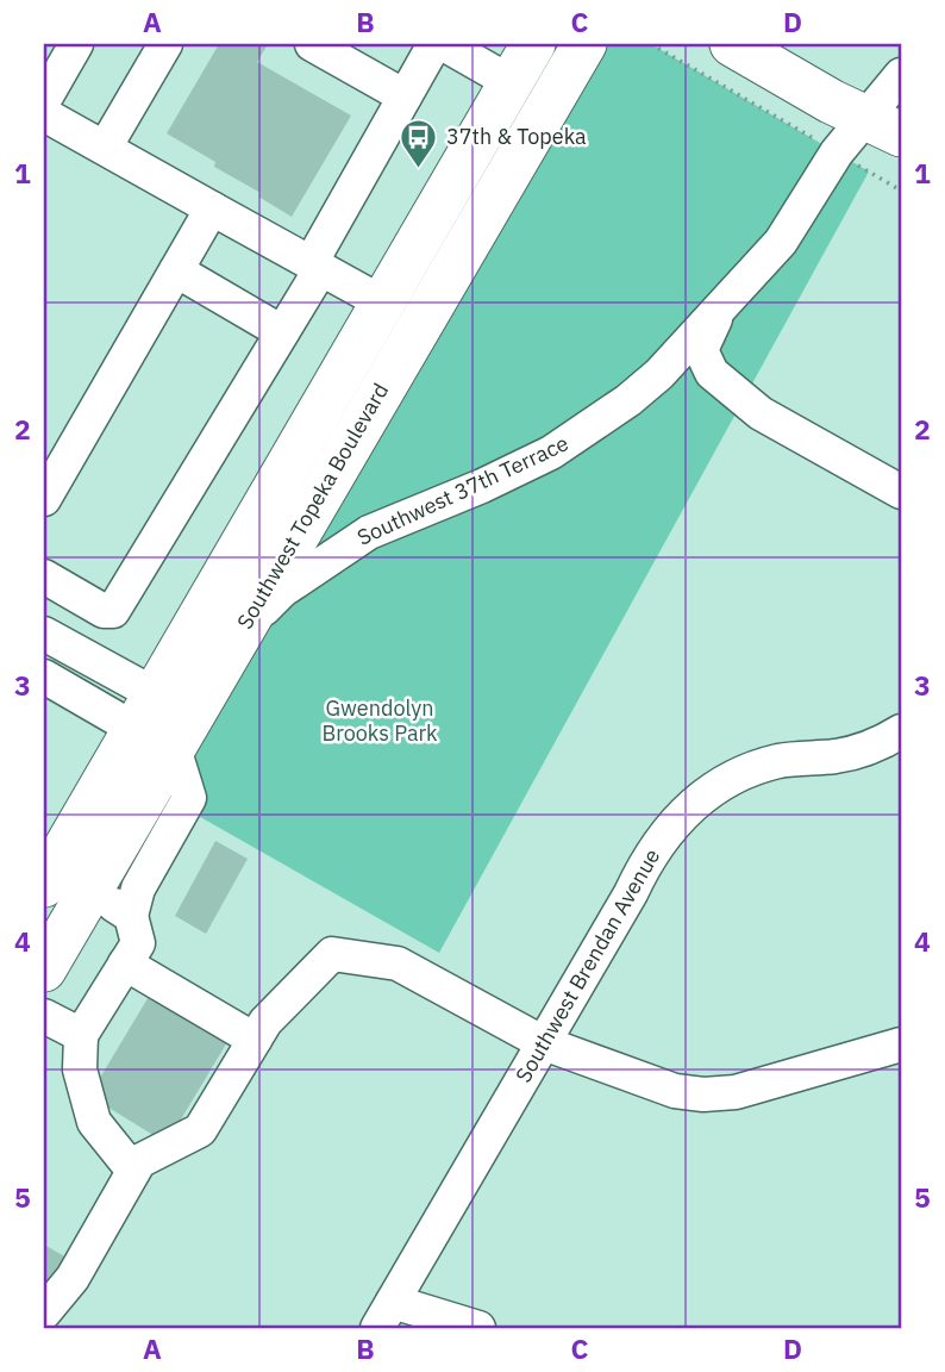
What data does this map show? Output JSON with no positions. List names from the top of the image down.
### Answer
{
  "streets": {
    "main road": ["Southwest Topeka Boulevard"],
    "street": ["Southwest 37th Terrace", "Southwest Brendan Avenue"]
  },
  "crossings": [
    ["Southwest 37th Terrace", "Southwest Topeka Boulevard"]
  ],
  "parks": ["Gwendolyn Brooks Park"],
  "places": {
    "bus stop": ["37th & Topeka"]
  },
  "grid": {
    "columns": [
      "A",
      "B",
      "C",
      "D"
    ],
    "rows": [
      "1",
      "2",
      "3",
      "4",
      "5"
    ]
  }
}
